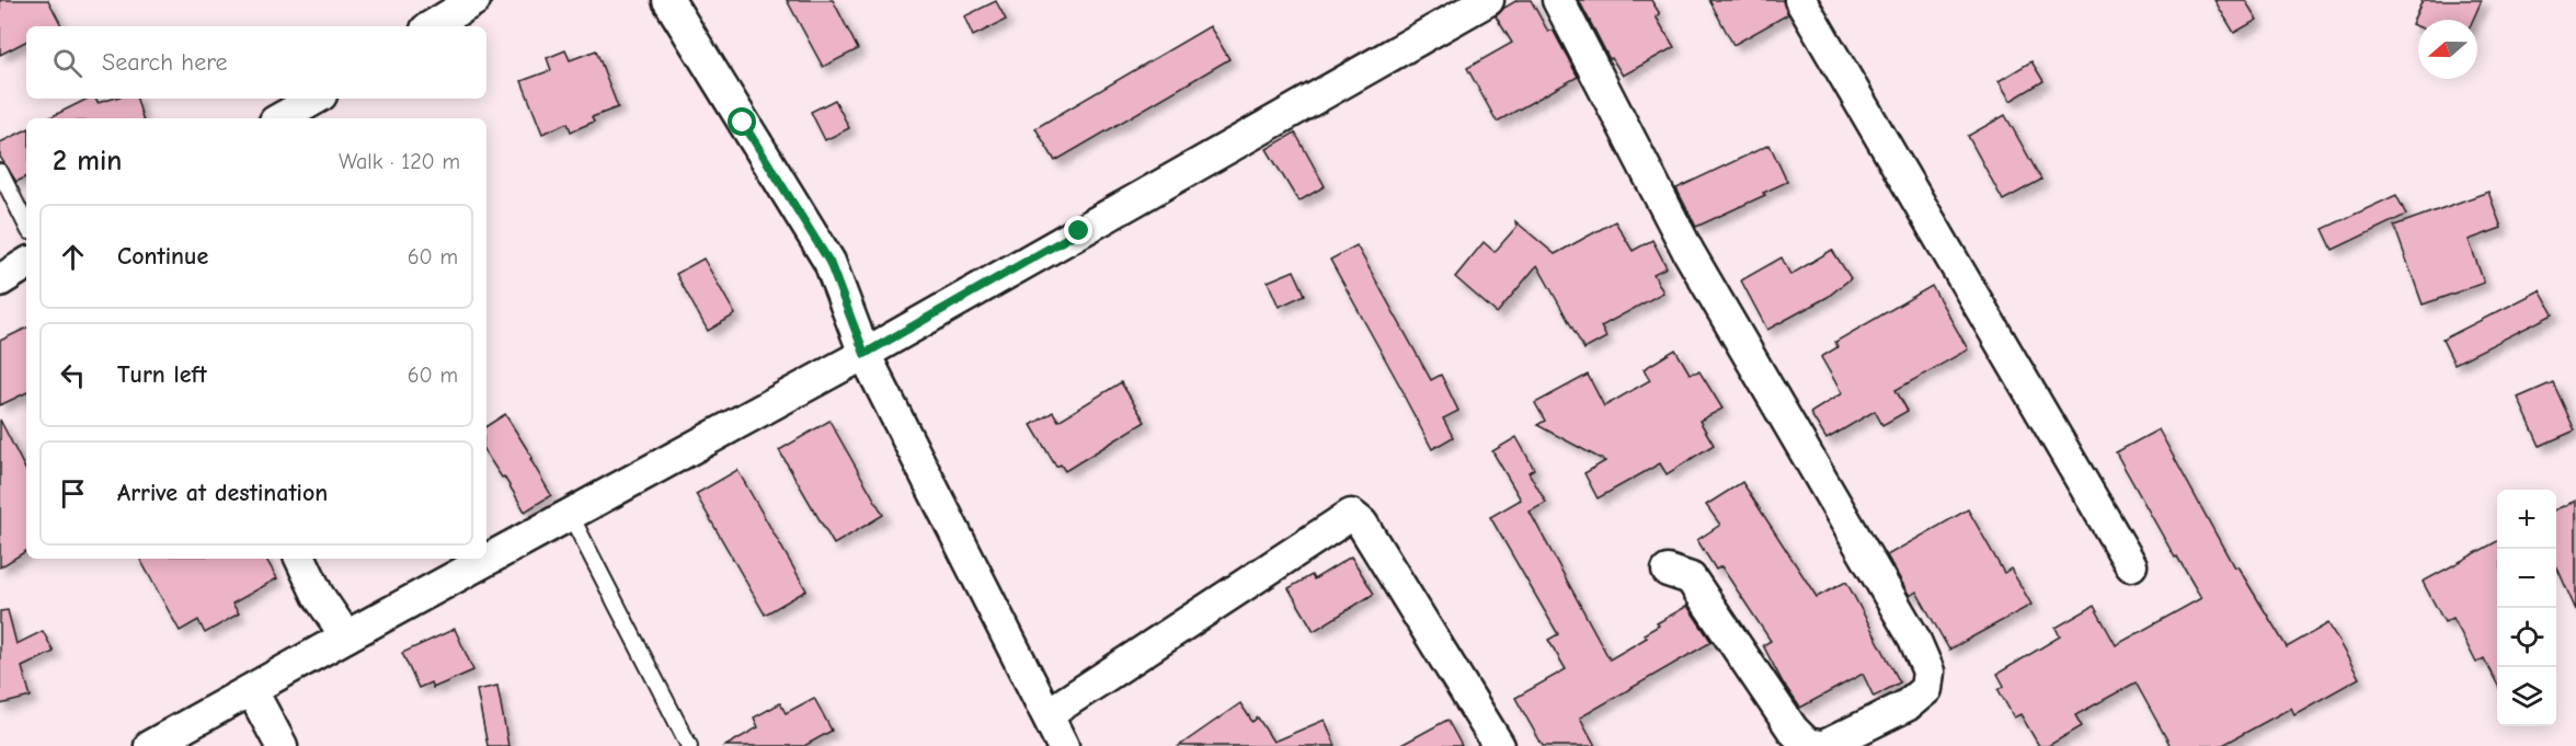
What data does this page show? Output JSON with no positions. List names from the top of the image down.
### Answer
{
  "north": "left",
  "page": {
    "search": "Search here",
    "heading": ["2 min", "Walk · 120 m"],
    "list": [
      ["Continue", "60 m"],
      ["Turn left", "60 m"],
      "Arrive at destination"
    ],
    "map_buttons": ["+", "−"]
  }
}
